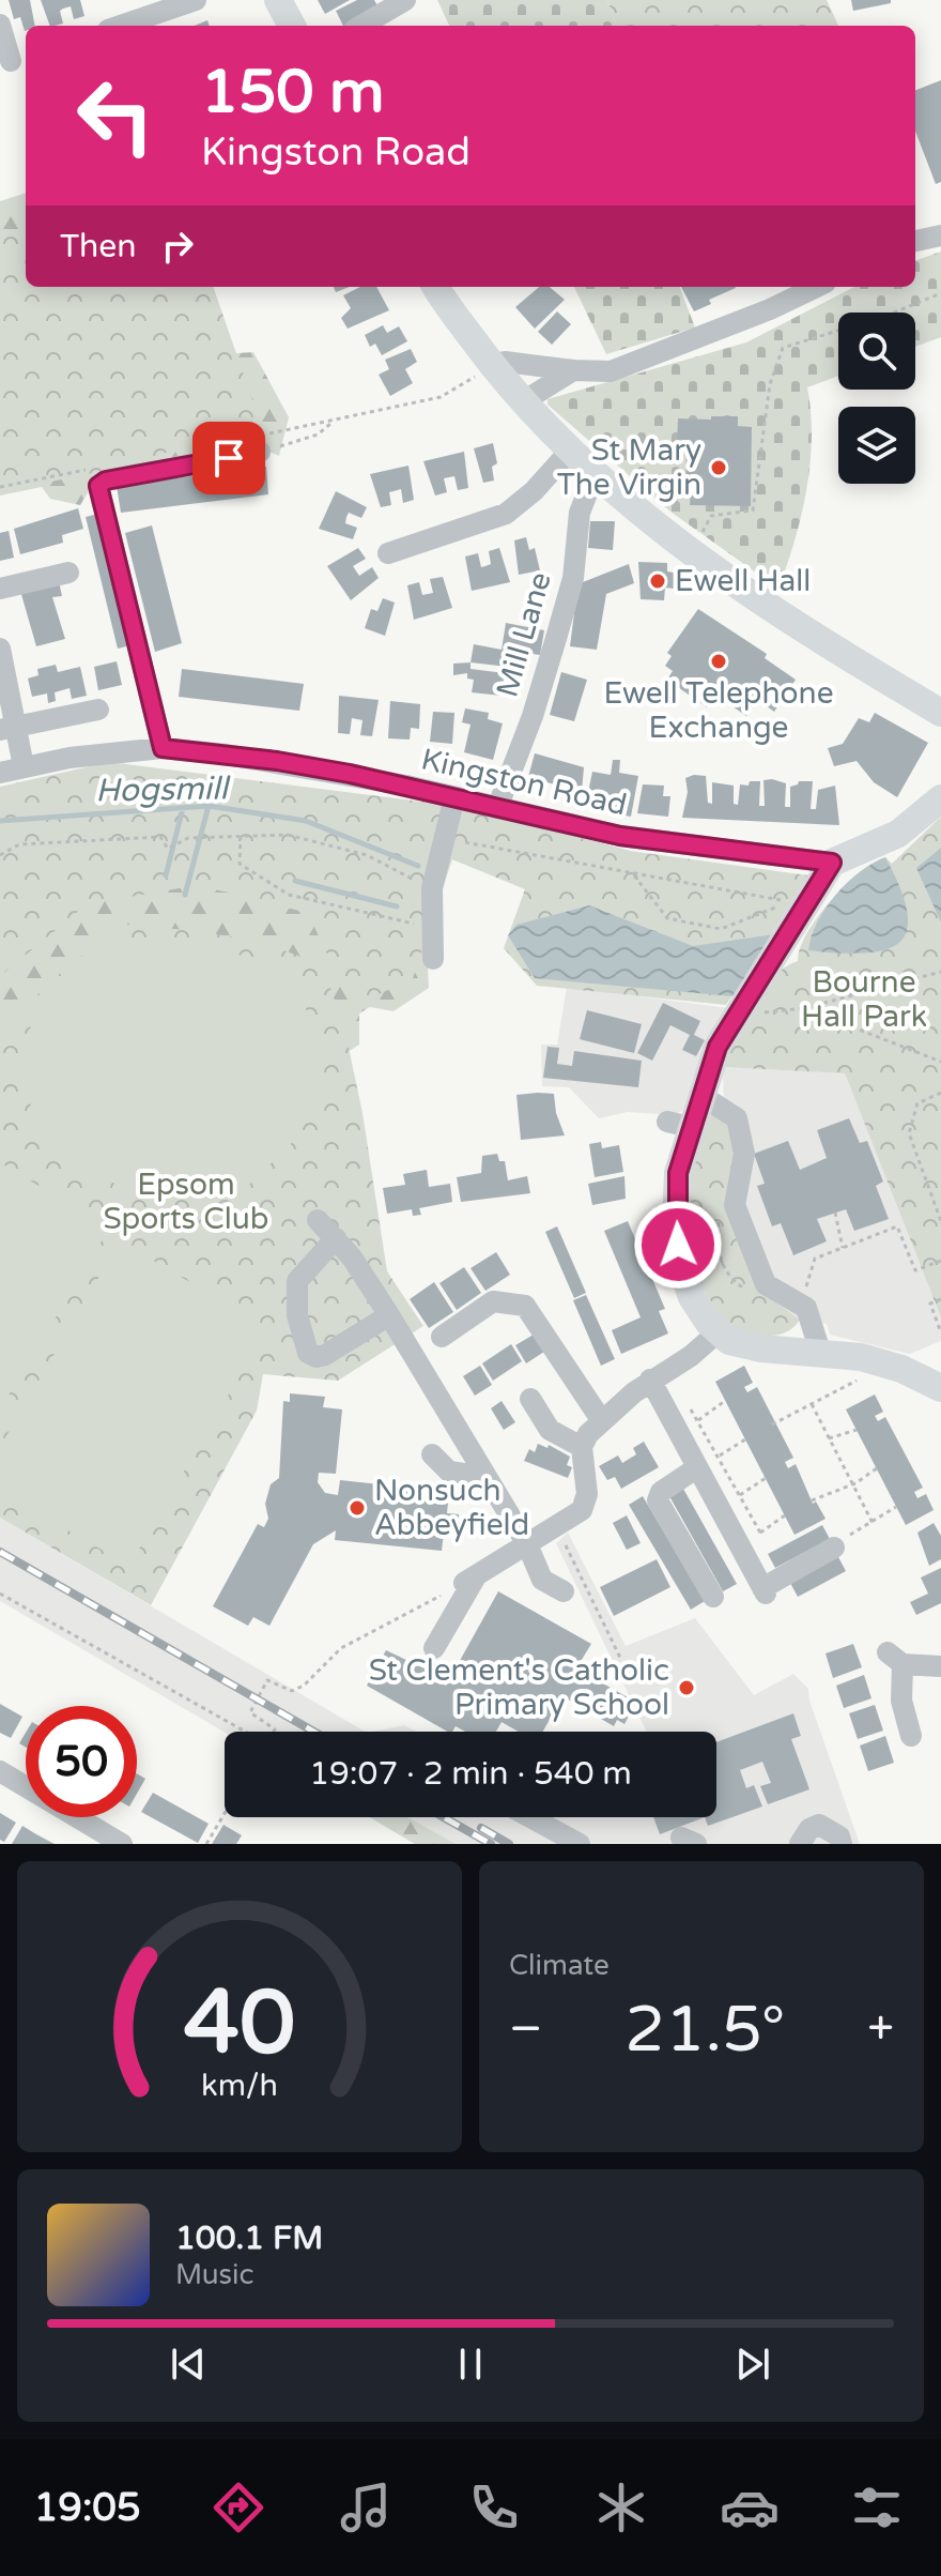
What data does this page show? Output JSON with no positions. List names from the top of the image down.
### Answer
{
  "streets": {
    "street": ["Mill Lane", "Kingston Road"]
  },
  "crossings": [
    ["Mill Lane", "Kingston Road"]
  ],
  "water": ["Hogsmill"],
  "parks": ["Bourne Hall Park", "Epsom Sports Club"],
  "places": [
    "St Mary The Virgin",
    "Ewell Hall",
    "Ewell Telephone Exchange",
    "Nonsuch Abbeyfield",
    "St Clement's Catholic Primary School"
  ],
  "page": {
    "turn": ["150 m", "Kingston Road"],
    "then": "Then",
    "limit": "50",
    "trip": "19:07 · 2 min · 540 m",
    "tile": "Climate",
    "heat": ["−", "21.5°", "+"],
    "song": ["100.1 FM", "Music"],
    "tabs": "19:05",
    "gauge": ["40", "km/h"]
  }
}
